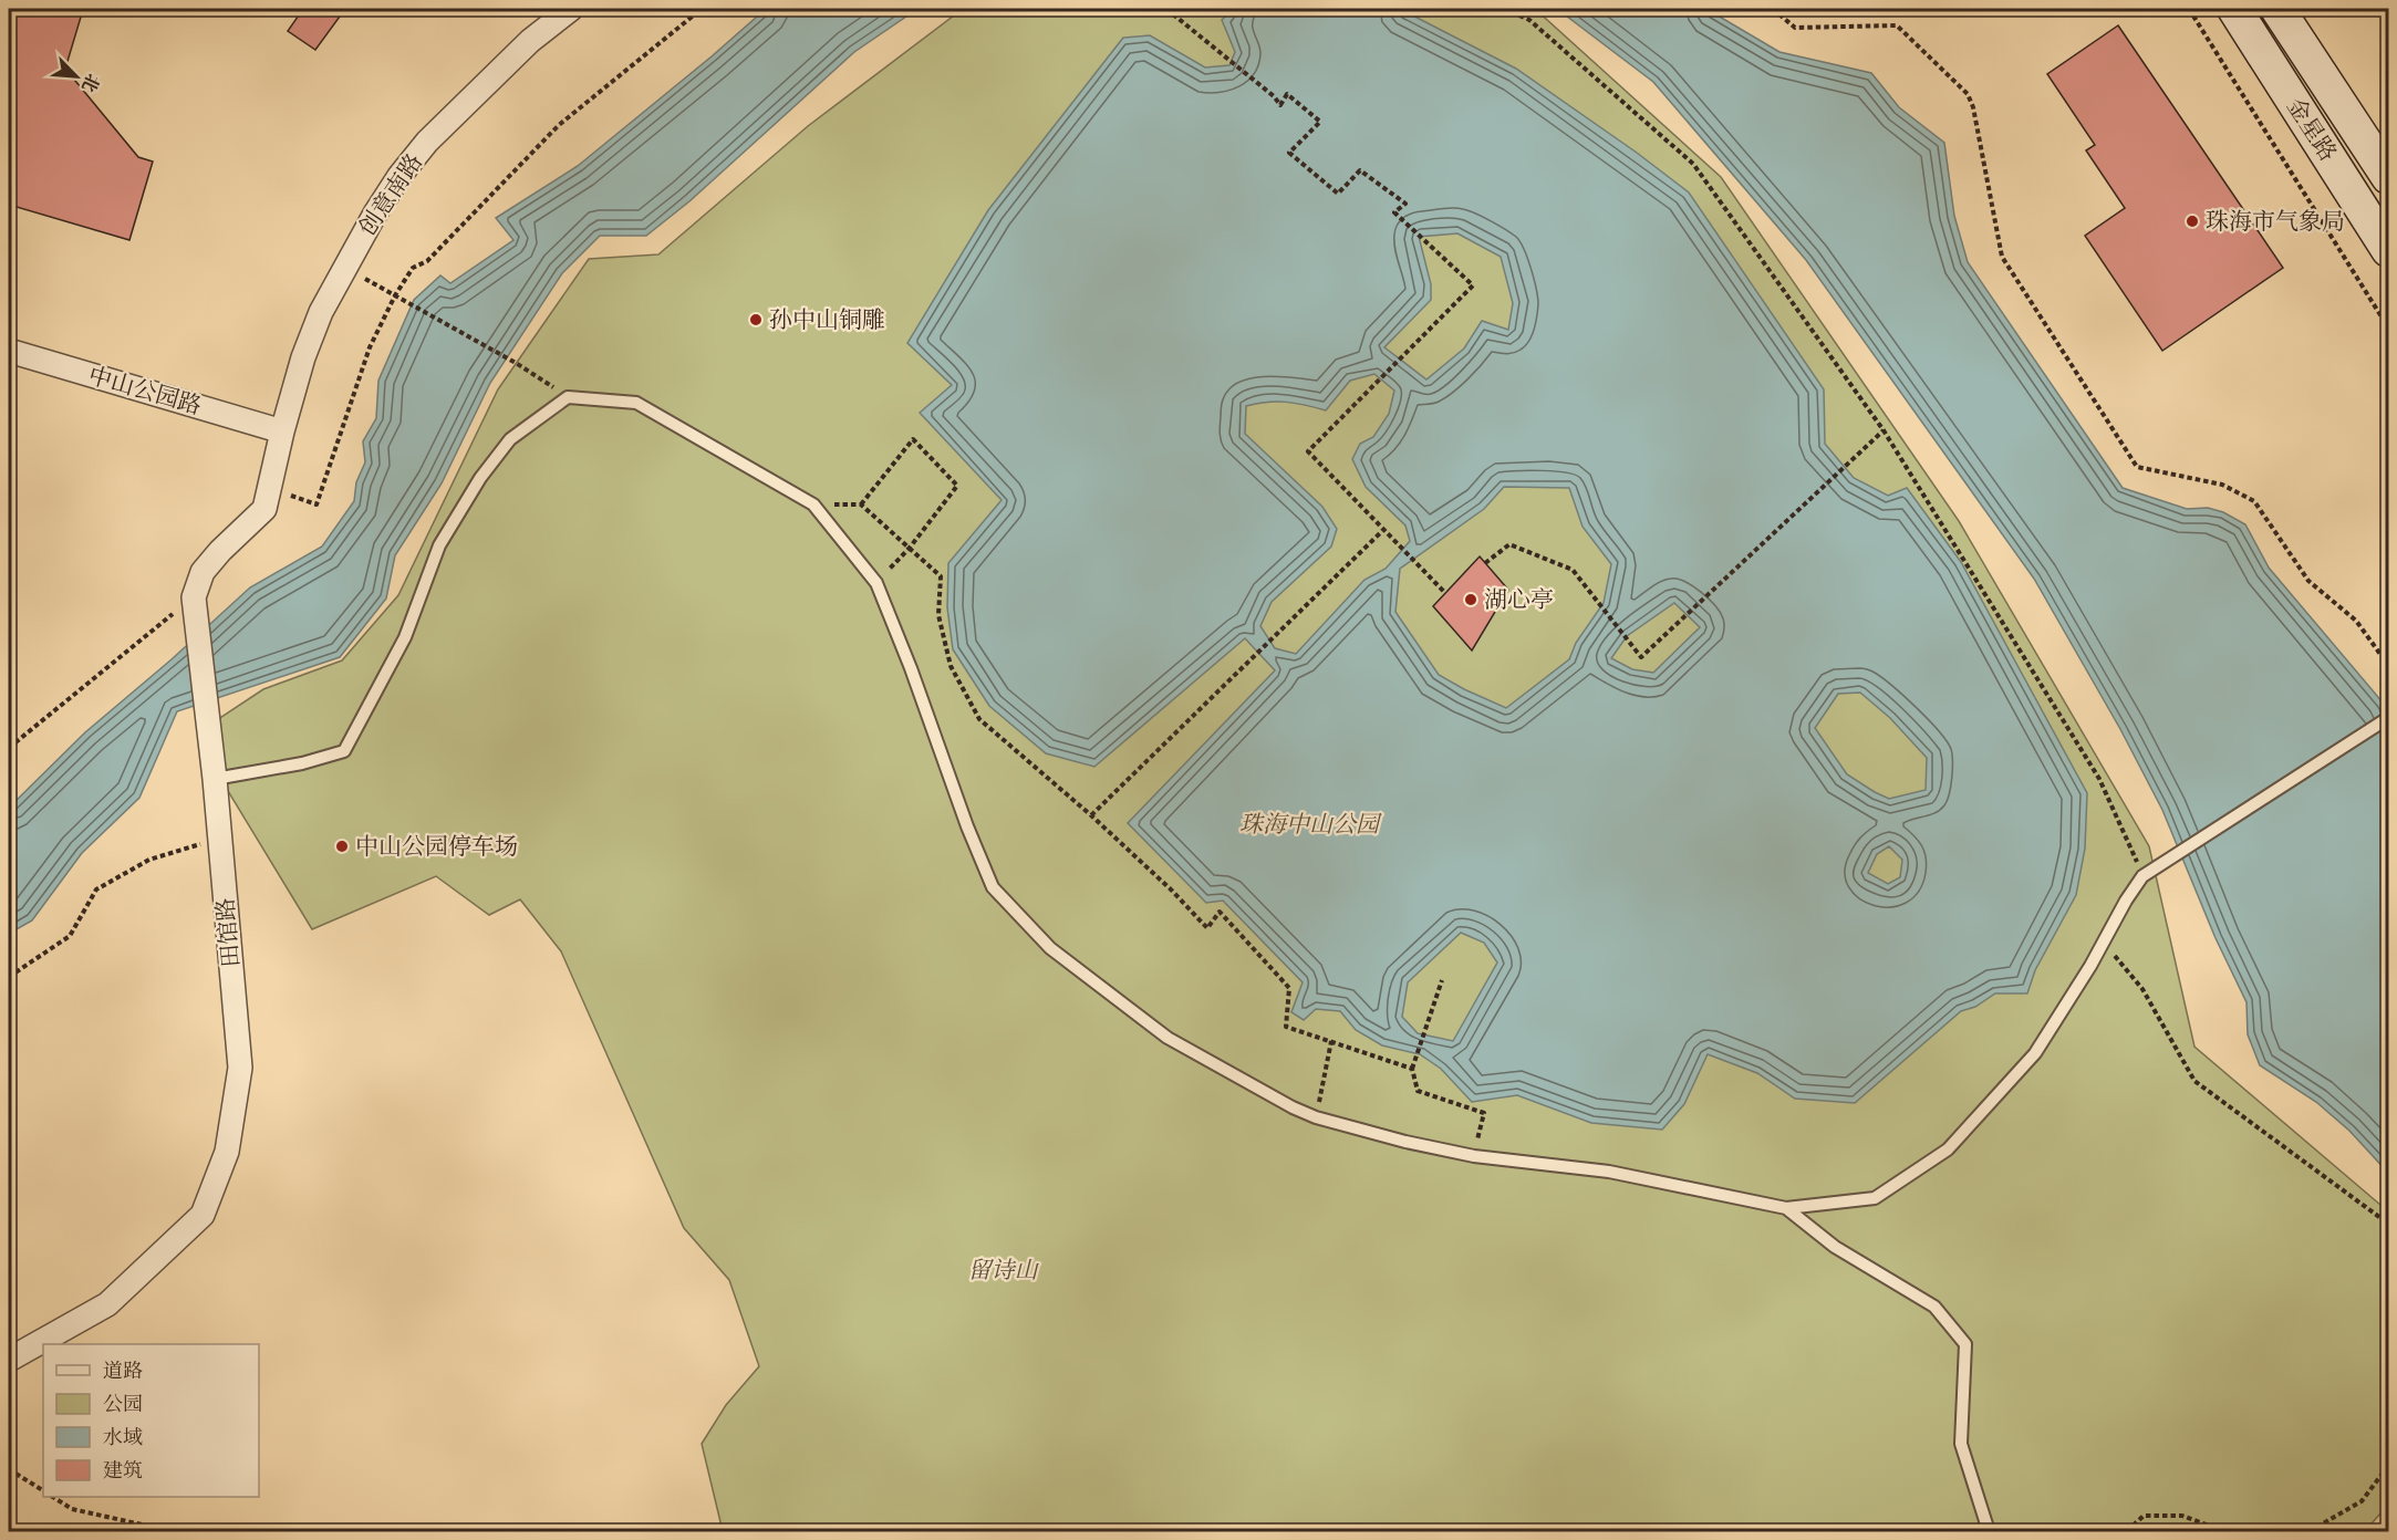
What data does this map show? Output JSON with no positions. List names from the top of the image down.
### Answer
{
  "streets": {
    "street": [
      "金星路",
      "创意南路",
      "中山公园路",
      "田馆路"
    ]
  },
  "crossings": [
    ["创意南路", "中山公园路"],
    ["创意南路", "田馆路"],
    ["中山公园路", "田馆路"]
  ],
  "parks": ["珠海中山公园", "留诗山"],
  "places": [
    "珠海市气象局",
    "孙中山铜雕",
    "湖心亭",
    "中山公园停车场"
  ],
  "legend": [
    "道路",
    "公园",
    "水域",
    "建筑"
  ],
  "north": "bottom right"
}
